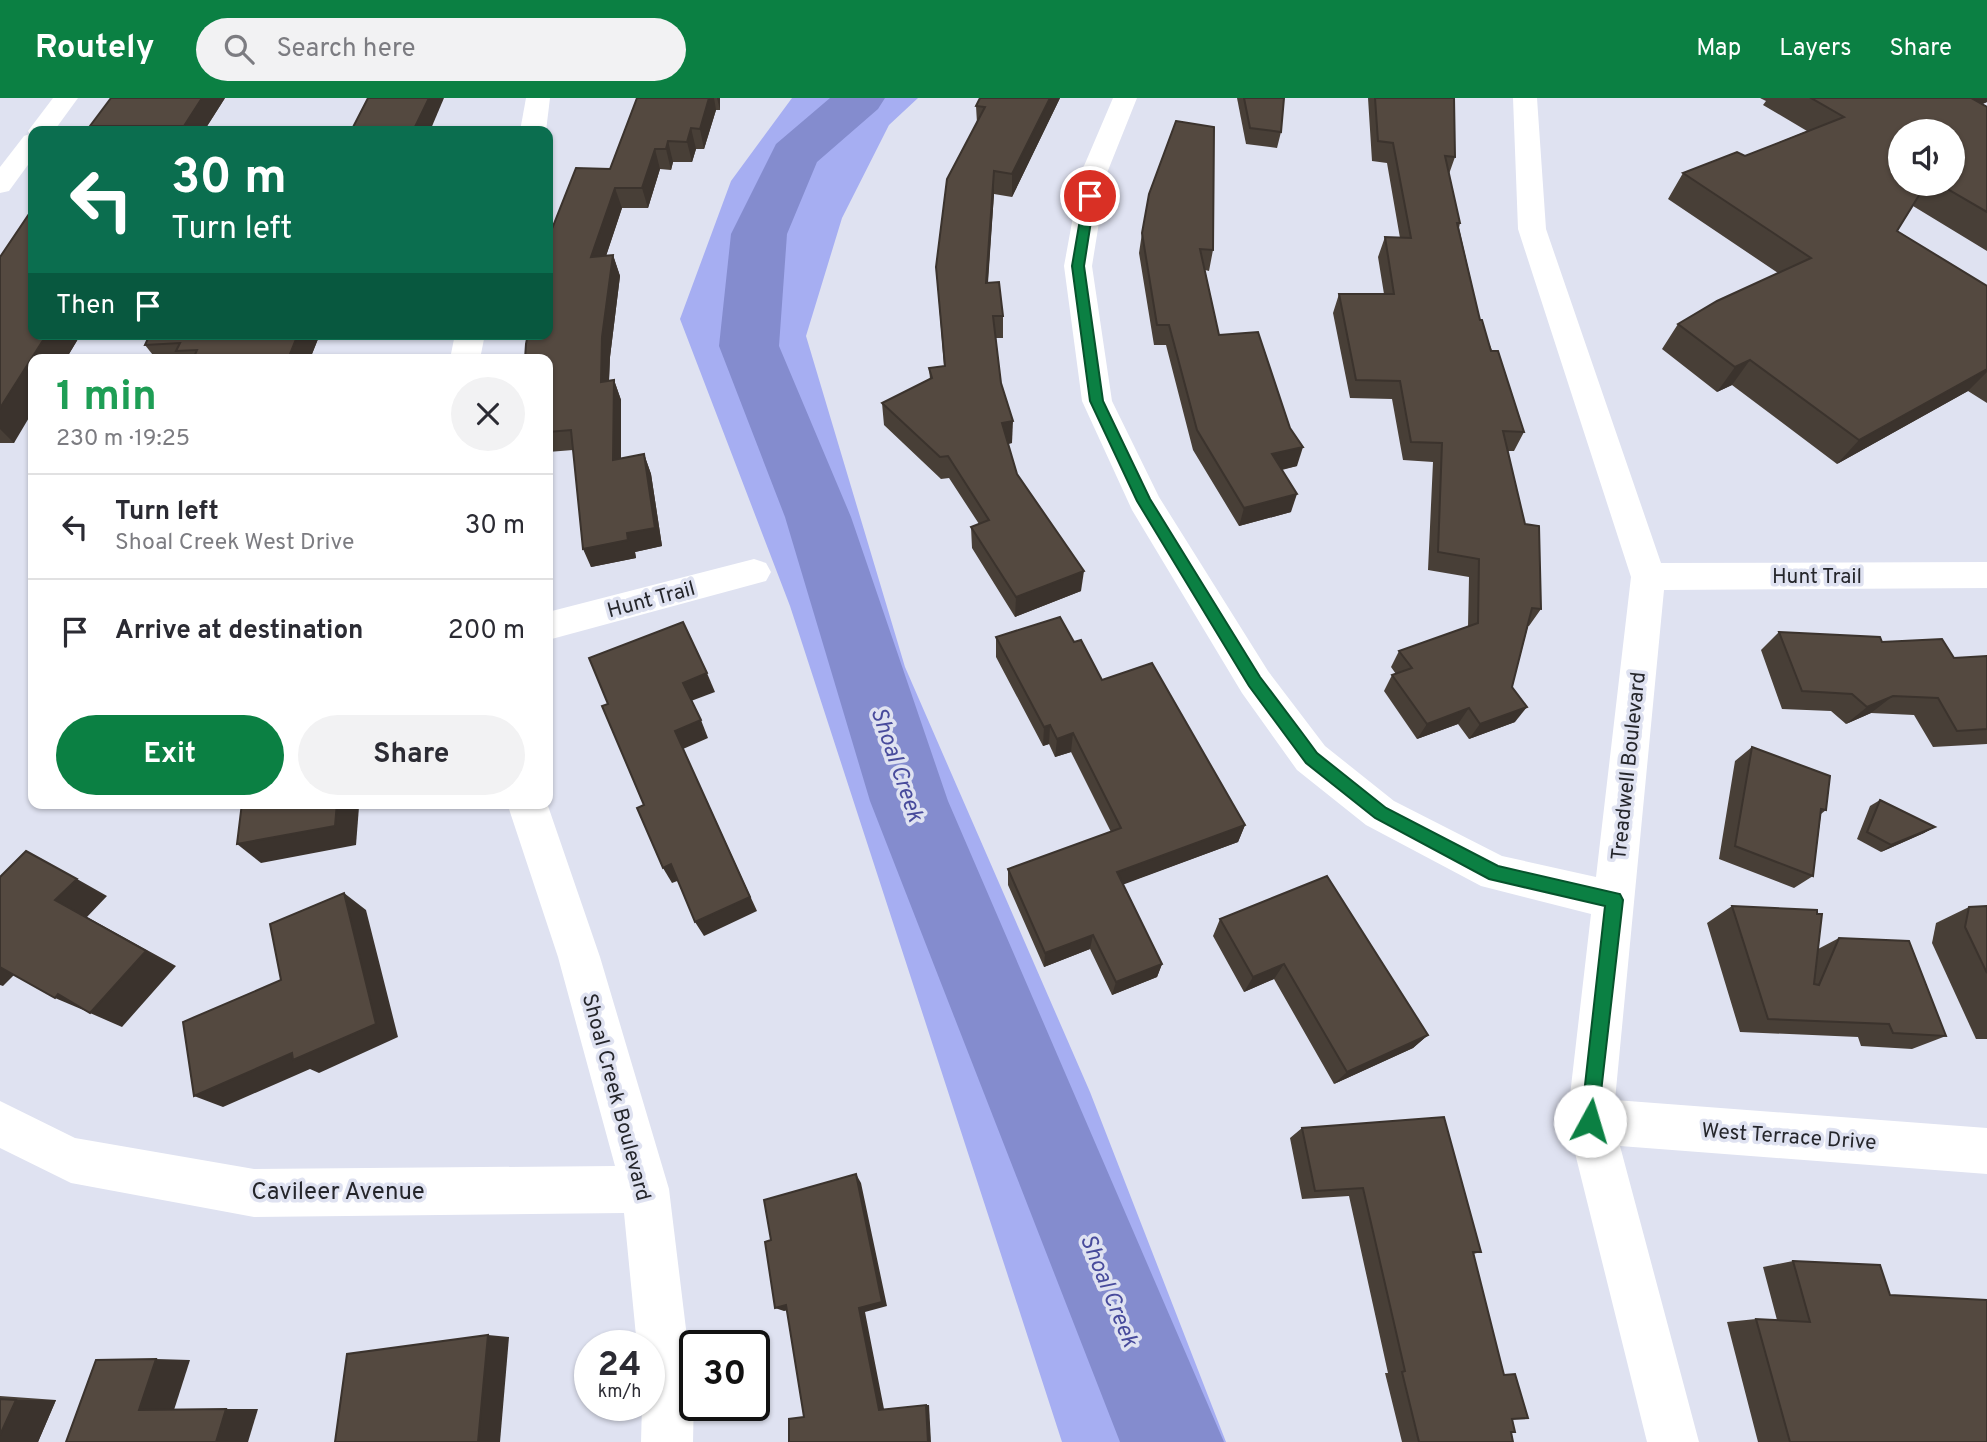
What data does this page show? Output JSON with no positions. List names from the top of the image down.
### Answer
{
  "streets": {
    "street": [
      "Hunt Trail",
      "Treadwell Boulevard",
      "Shoal Creek Boulevard",
      "West Terrace Drive",
      "Cavileer Avenue"
    ]
  },
  "crossings": [
    ["Hunt Trail", "Treadwell Boulevard"],
    ["Treadwell Boulevard", "West Terrace Drive"],
    ["Shoal Creek Boulevard", "Cavileer Avenue"]
  ],
  "water": ["Shoal Creek"],
  "page": {
    "header": "Routely",
    "search": "Search here",
    "nav": ["Map", "Layers", "Share"],
    "turn": ["30 m", "Turn left"],
    "then": "Then",
    "heading": ["1 min", "230 m · 19:25"],
    "list": [
      {
        "name": "Turn left",
        "note": "Shoal Creek West Drive",
        "value": "30 m"
      },
      {
        "name": "Arrive at destination",
        "value": "200 m"
      }
    ],
    "buttons": ["Exit", "Share"],
    "speed": "24 km/h",
    "limit": "30"
  }
}
